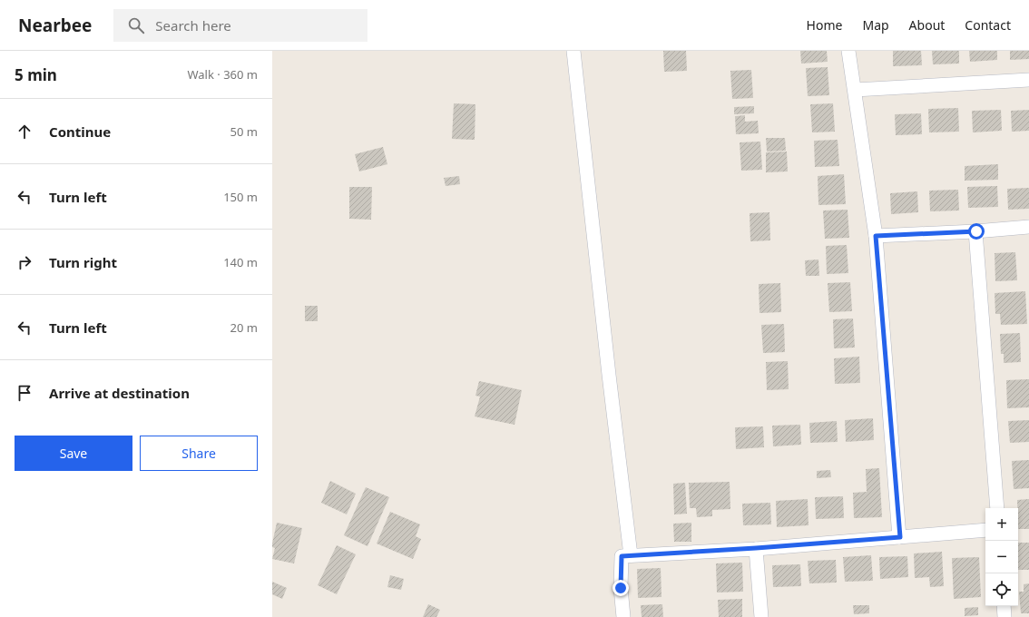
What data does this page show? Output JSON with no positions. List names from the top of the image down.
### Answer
{
  "page": {
    "header": "Nearbee",
    "search": "Search here",
    "nav": [
      "Home",
      "Map",
      "About",
      "Contact"
    ],
    "heading": ["5 min", "Walk · 360 m"],
    "list": [
      ["Continue", "50 m"],
      ["Turn left", "150 m"],
      ["Turn right", "140 m"],
      ["Turn left", "20 m"],
      "Arrive at destination"
    ],
    "buttons": ["Save", "Share"],
    "map_buttons": ["+", "−"]
  }
}
